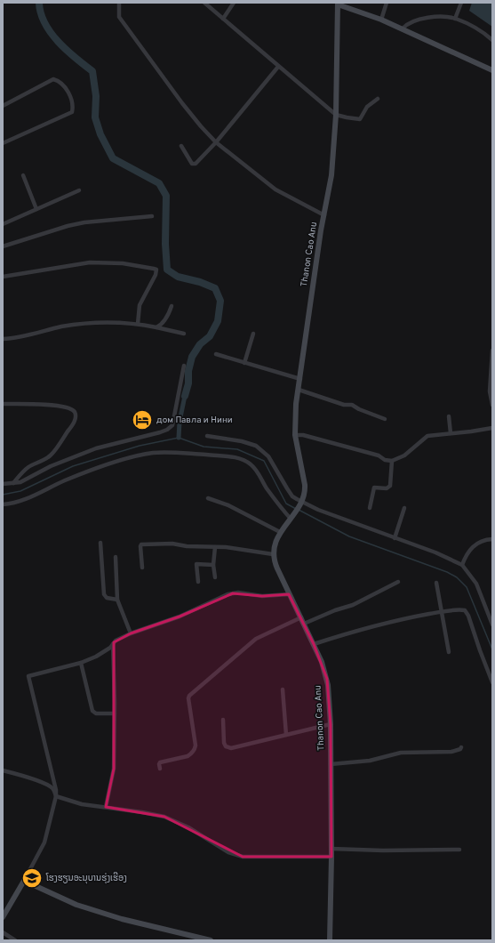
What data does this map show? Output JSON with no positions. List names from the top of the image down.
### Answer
{
  "streets": {
    "street": ["Thanon Cao Anu"]
  },
  "places": {
    "hotel": ["дом Павла и Нини"],
    "school or university": ["ໂຮງຮຽນອະນຸບານຮຸ່ງເຮືອງ"]
  }
}
